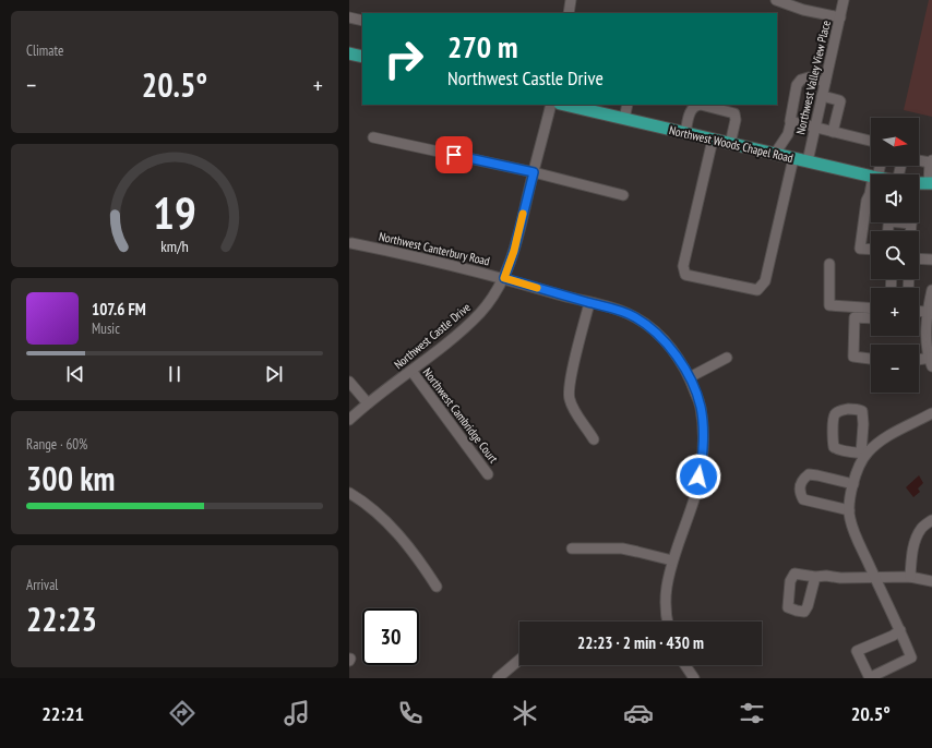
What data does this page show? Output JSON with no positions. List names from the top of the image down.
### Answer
{
  "streets": {
    "main road": ["Northwest Woods Chapel Road"],
    "street": [
      "Northwest Valley View Place",
      "Northwest Canterbury Road",
      "Northwest Castle Drive",
      "Northwest Cambridge Court"
    ]
  },
  "crossings": [
    ["Northwest Valley View Place", "Northwest Woods Chapel Road"],
    ["Northwest Canterbury Road", "Northwest Castle Drive"],
    ["Northwest Castle Drive", "Northwest Cambridge Court"]
  ],
  "north": "right",
  "page": {
    "tile": [
      "Climate",
      ["Range · 60%", "300 km"],
      ["Arrival", "22:23"]
    ],
    "turn": ["270 m", "Northwest Castle Drive"],
    "heat": ["−", "20.5°", "+"],
    "map_buttons": ["+", "−"],
    "song": ["107.6 FM", "Music"],
    "limit": "30",
    "trip": "22:23 · 2 min · 430 m",
    "tabs": ["22:21", "20.5°"],
    "gauge": ["19", "km/h"]
  }
}
